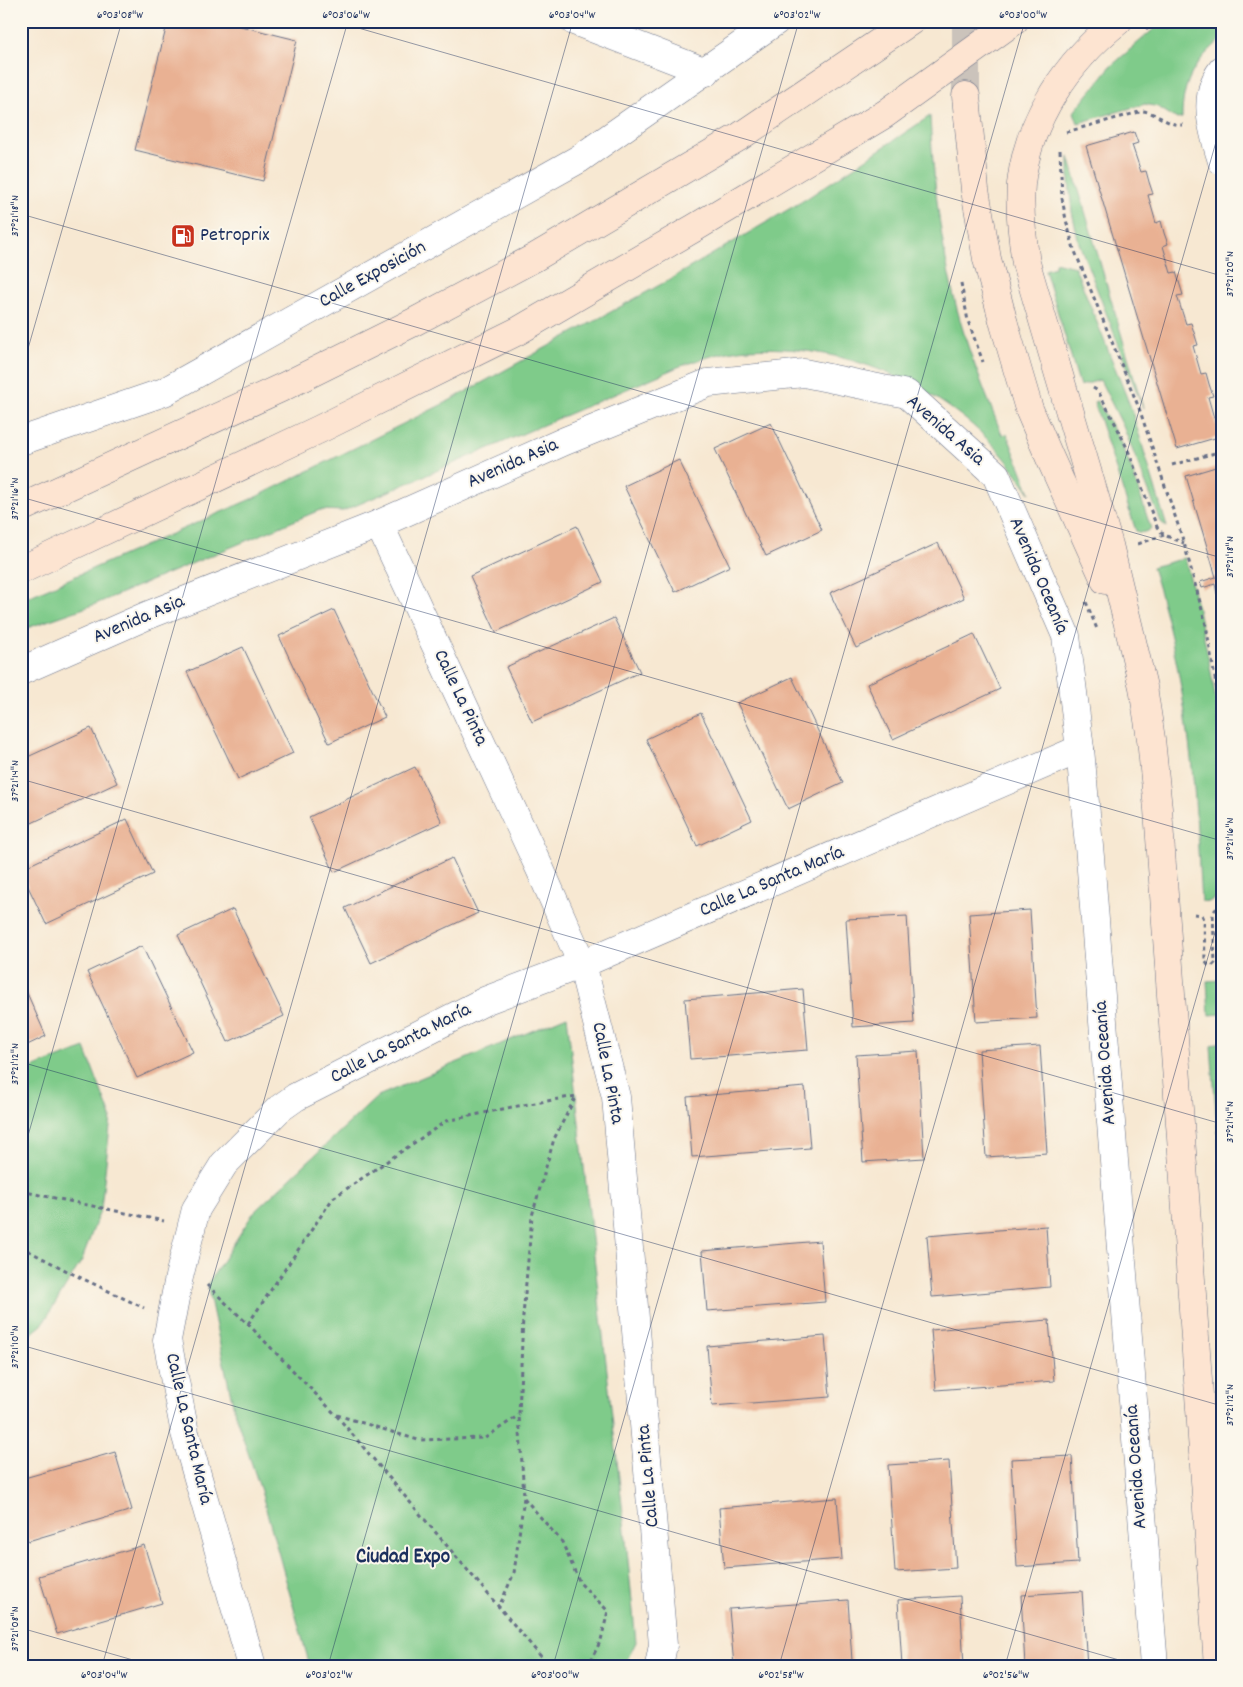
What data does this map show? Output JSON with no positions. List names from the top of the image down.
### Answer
{
  "streets": {
    "street": [
      "Calle Exposición",
      "Avenida Asia",
      "Avenida Oceanía",
      "Calle La Pinta",
      "Calle La Santa María"
    ]
  },
  "crossings": [
    ["Avenida Asia", "Avenida Oceanía"],
    ["Avenida Asia", "Calle La Pinta"],
    ["Avenida Oceanía", "Calle La Santa María"],
    ["Calle La Pinta", "Calle La Santa María"]
  ],
  "districts": ["Ciudad Expo"],
  "places": {
    "fuel station": ["Petroprix"]
  },
  "coordinates": [
    "6°03'08\"W",
    "6°03'06\"W",
    "6°03'04\"W",
    "6°03'02\"W",
    "6°03'00\"W",
    "37°21'18\"N",
    "37°21'20\"N",
    "37°21'16\"N",
    "37°21'14\"N",
    "37°21'12\"N",
    "37°21'10\"N",
    "37°21'08\"N",
    "6°02'58\"W",
    "6°02'56\"W"
  ]
}
